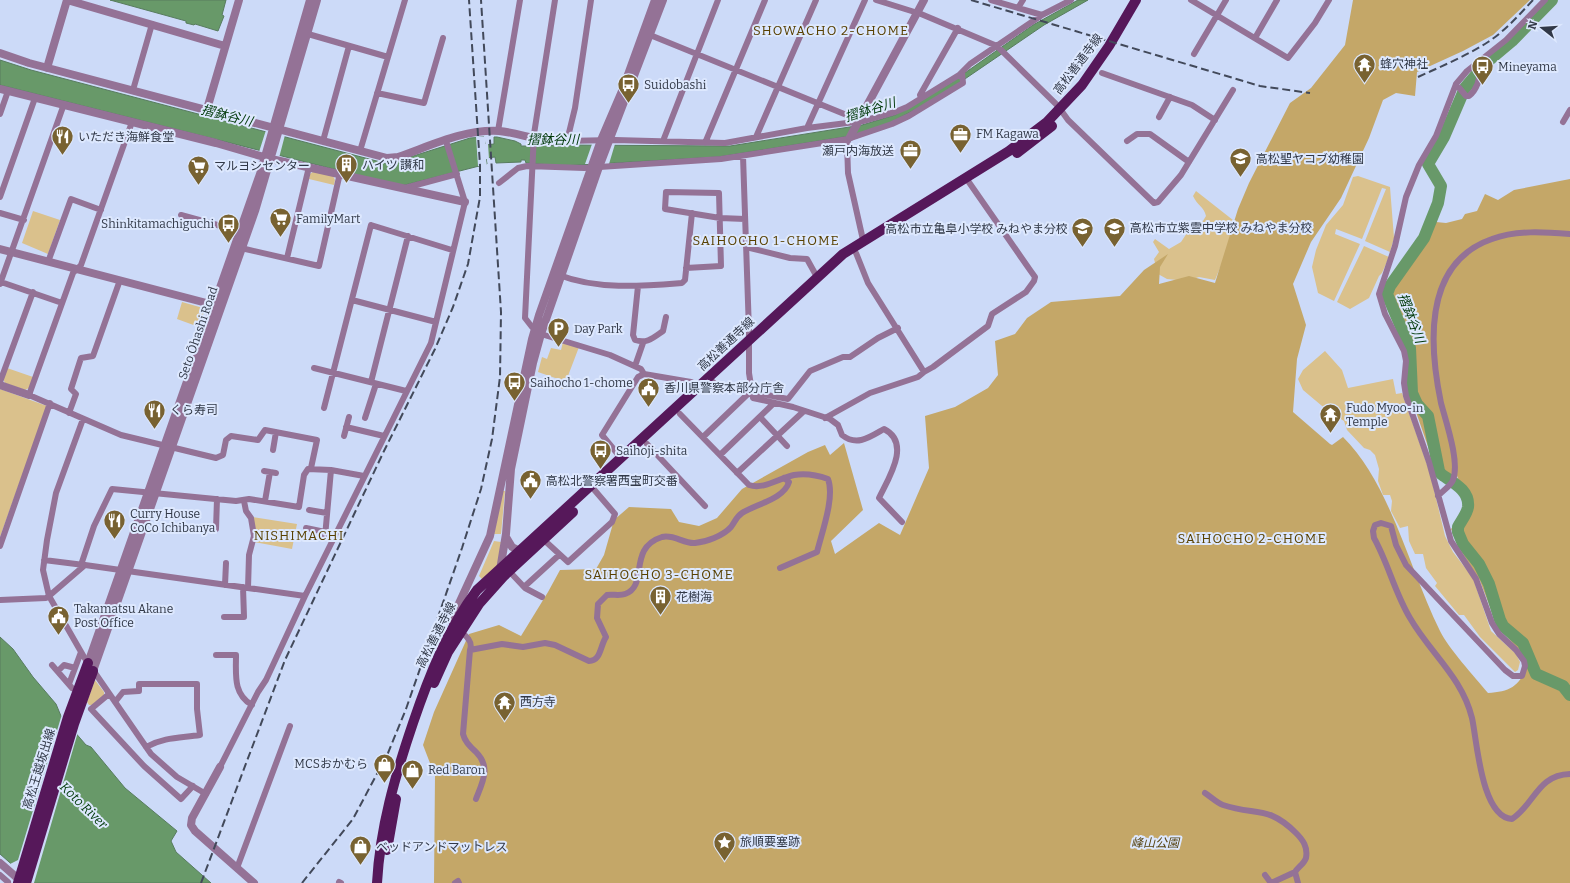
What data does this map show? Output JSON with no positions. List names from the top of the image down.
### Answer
{
  "streets": {
    "main road": ["高松善通寺線", "高松王越坂出線"],
    "street": ["Seto Ōhashi Road"]
  },
  "crossings": [
    ["Seto Ōhashi Road", "高松王越坂出線"]
  ],
  "districts": [
    "SHOWACHO 2-CHOME",
    "SAIHOCHO 1-CHOME",
    "NISHIMACHI",
    "SAIHOCHO 2-CHOME",
    "SAIHOCHO 3-CHOME"
  ],
  "water": ["摺鉢谷川", "Koto River"],
  "parks": ["峰山公園"],
  "places": {
    "temple": ["蜂穴神社", "Fudo Myoo-in Temple", "西方寺"],
    "bus stop": [
      "Mineyama",
      "Suidobashi",
      "Shinkitamachiguchi",
      "Saihocho 1-chome",
      "Saihoji-shita"
    ],
    "office": ["FM Kagawa", "瀬戸内海放送"],
    "restaurant": ["いただき海鮮食堂", "くら寿司", "Curry House CoCo Ichibanya"],
    "school or university": ["高松聖ヤコブ幼稚園", "高松市立紫雲中学校 みねやま分校", "高松市立亀阜小学校 みねやま分校"],
    "building": ["ハイツ 讃和", "花樹海"],
    "supermarket": ["マルヨシセンター", "FamilyMart"],
    "parking": ["Day Park"],
    "public building": ["香川県警察本部分庁舎", "高松北警察署西宝町交番", "Takamatsu Akane Post Office"],
    "shop": ["MCSおかむら", "Red Baron", "ベッドアンドマットレス"],
    "place": ["旅順要塞跡"]
  },
  "north": "left"
}
